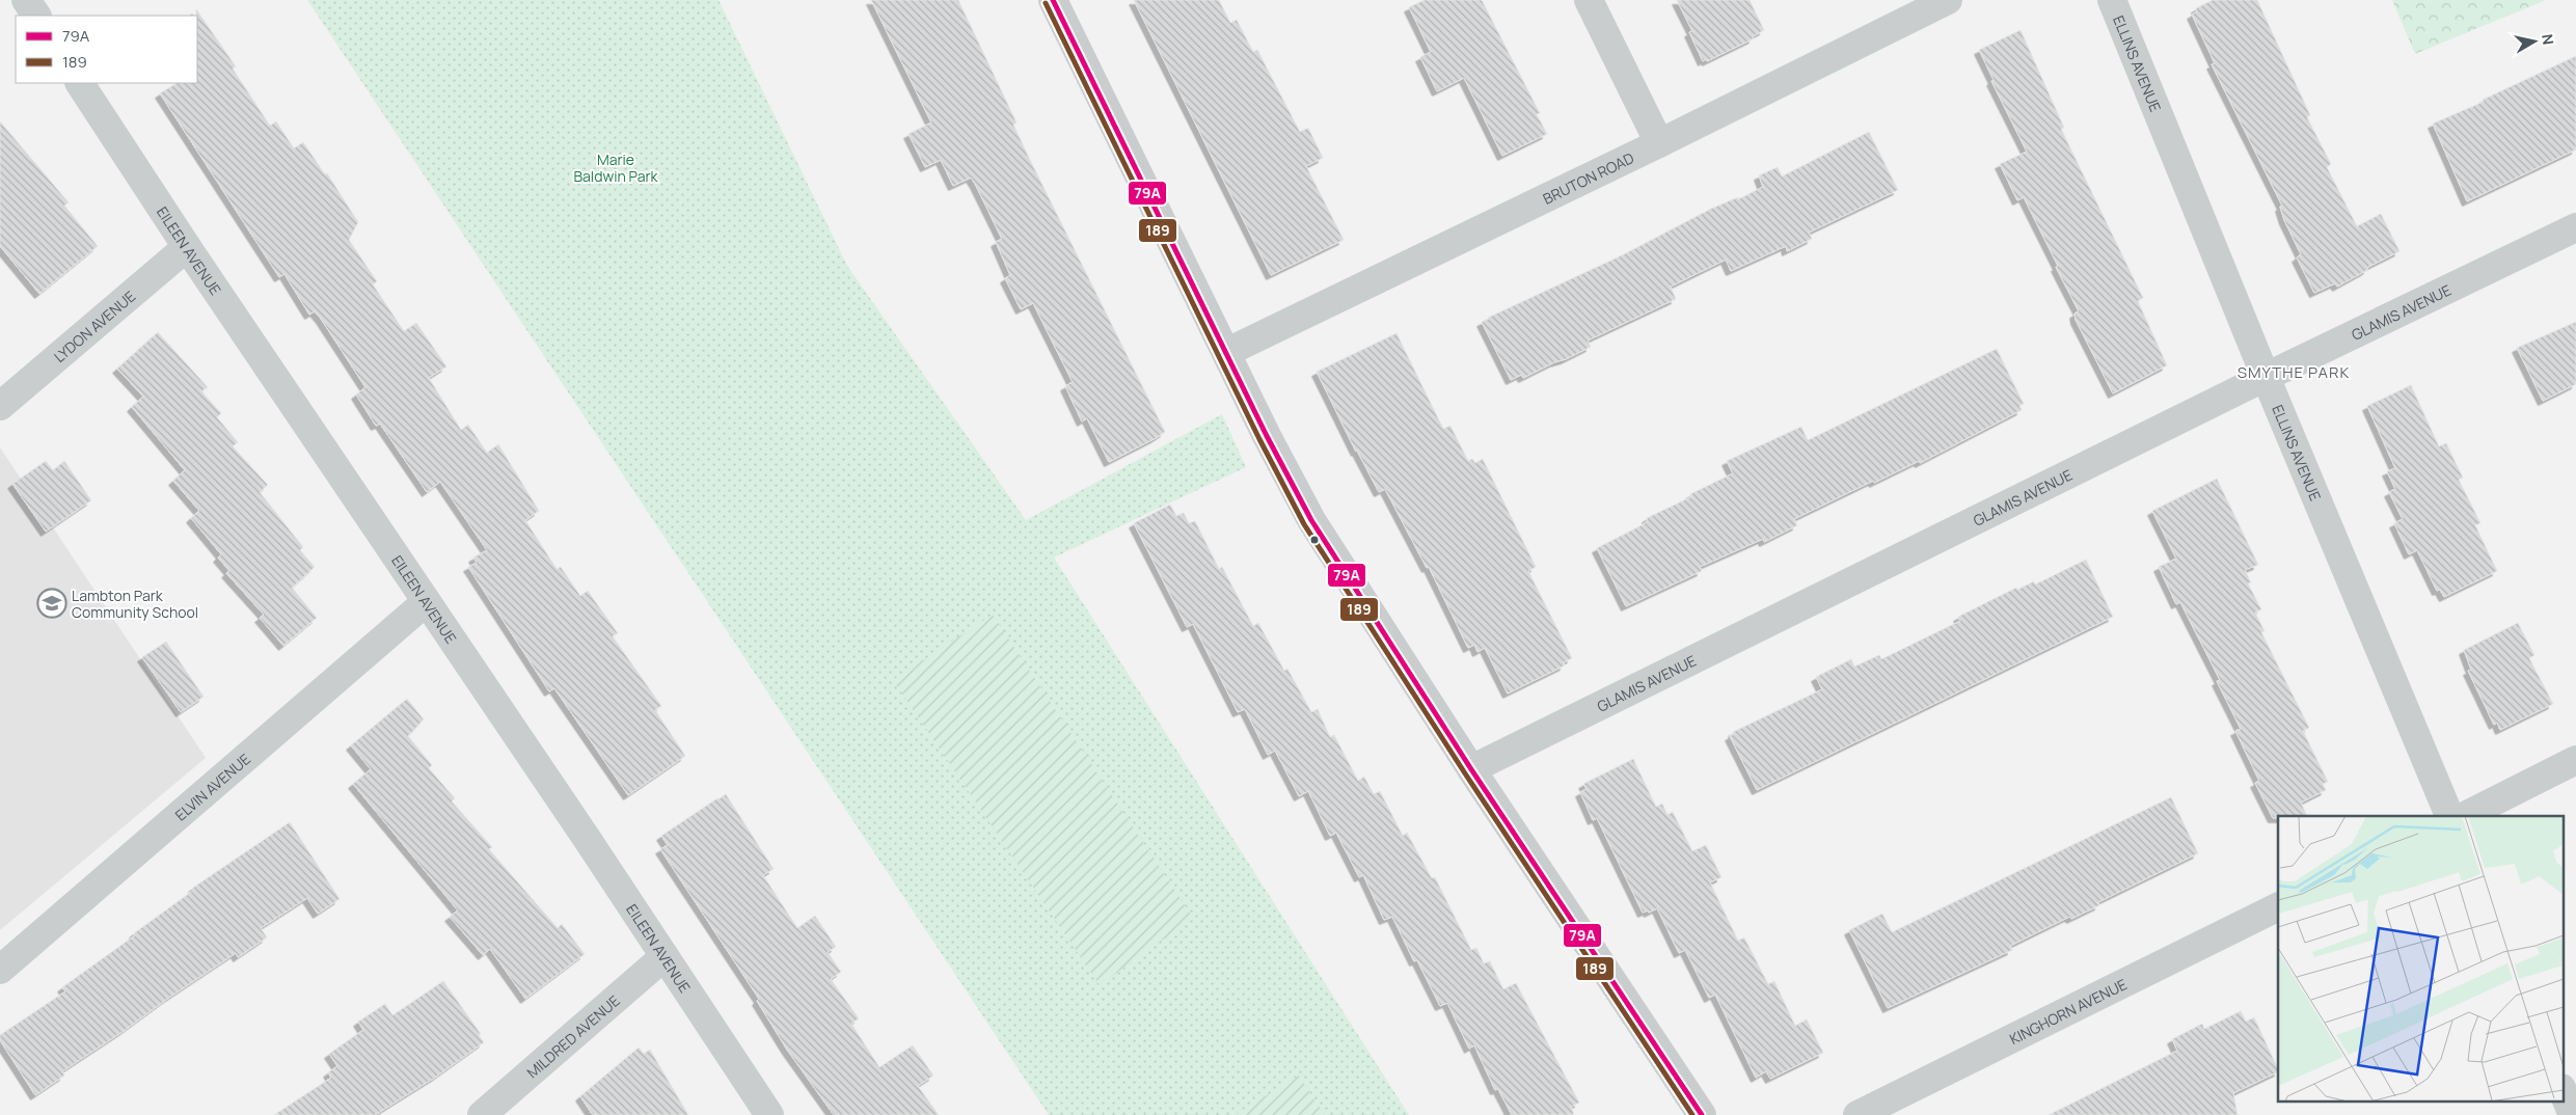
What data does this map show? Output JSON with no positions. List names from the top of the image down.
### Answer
{
  "streets": {
    "street": [
      "ELLINS AVENUE",
      "BRUTON ROAD",
      "EILEEN AVENUE",
      "GLAMIS AVENUE",
      "LYDON AVENUE",
      "ELVIN AVENUE",
      "KINGHORN AVENUE",
      "MILDRED AVENUE"
    ]
  },
  "crossings": [
    ["ELLINS AVENUE", "GLAMIS AVENUE"],
    ["EILEEN AVENUE", "LYDON AVENUE"],
    ["EILEEN AVENUE", "ELVIN AVENUE"],
    ["EILEEN AVENUE", "MILDRED AVENUE"]
  ],
  "districts": ["SMYTHE PARK"],
  "parks": ["Marie Baldwin Park"],
  "places": {
    "school or university": ["Lambton Park Community School"]
  },
  "lines": ["transit line 79A", "transit line 189"],
  "legend": ["79A", "189"],
  "north": "right"
}
